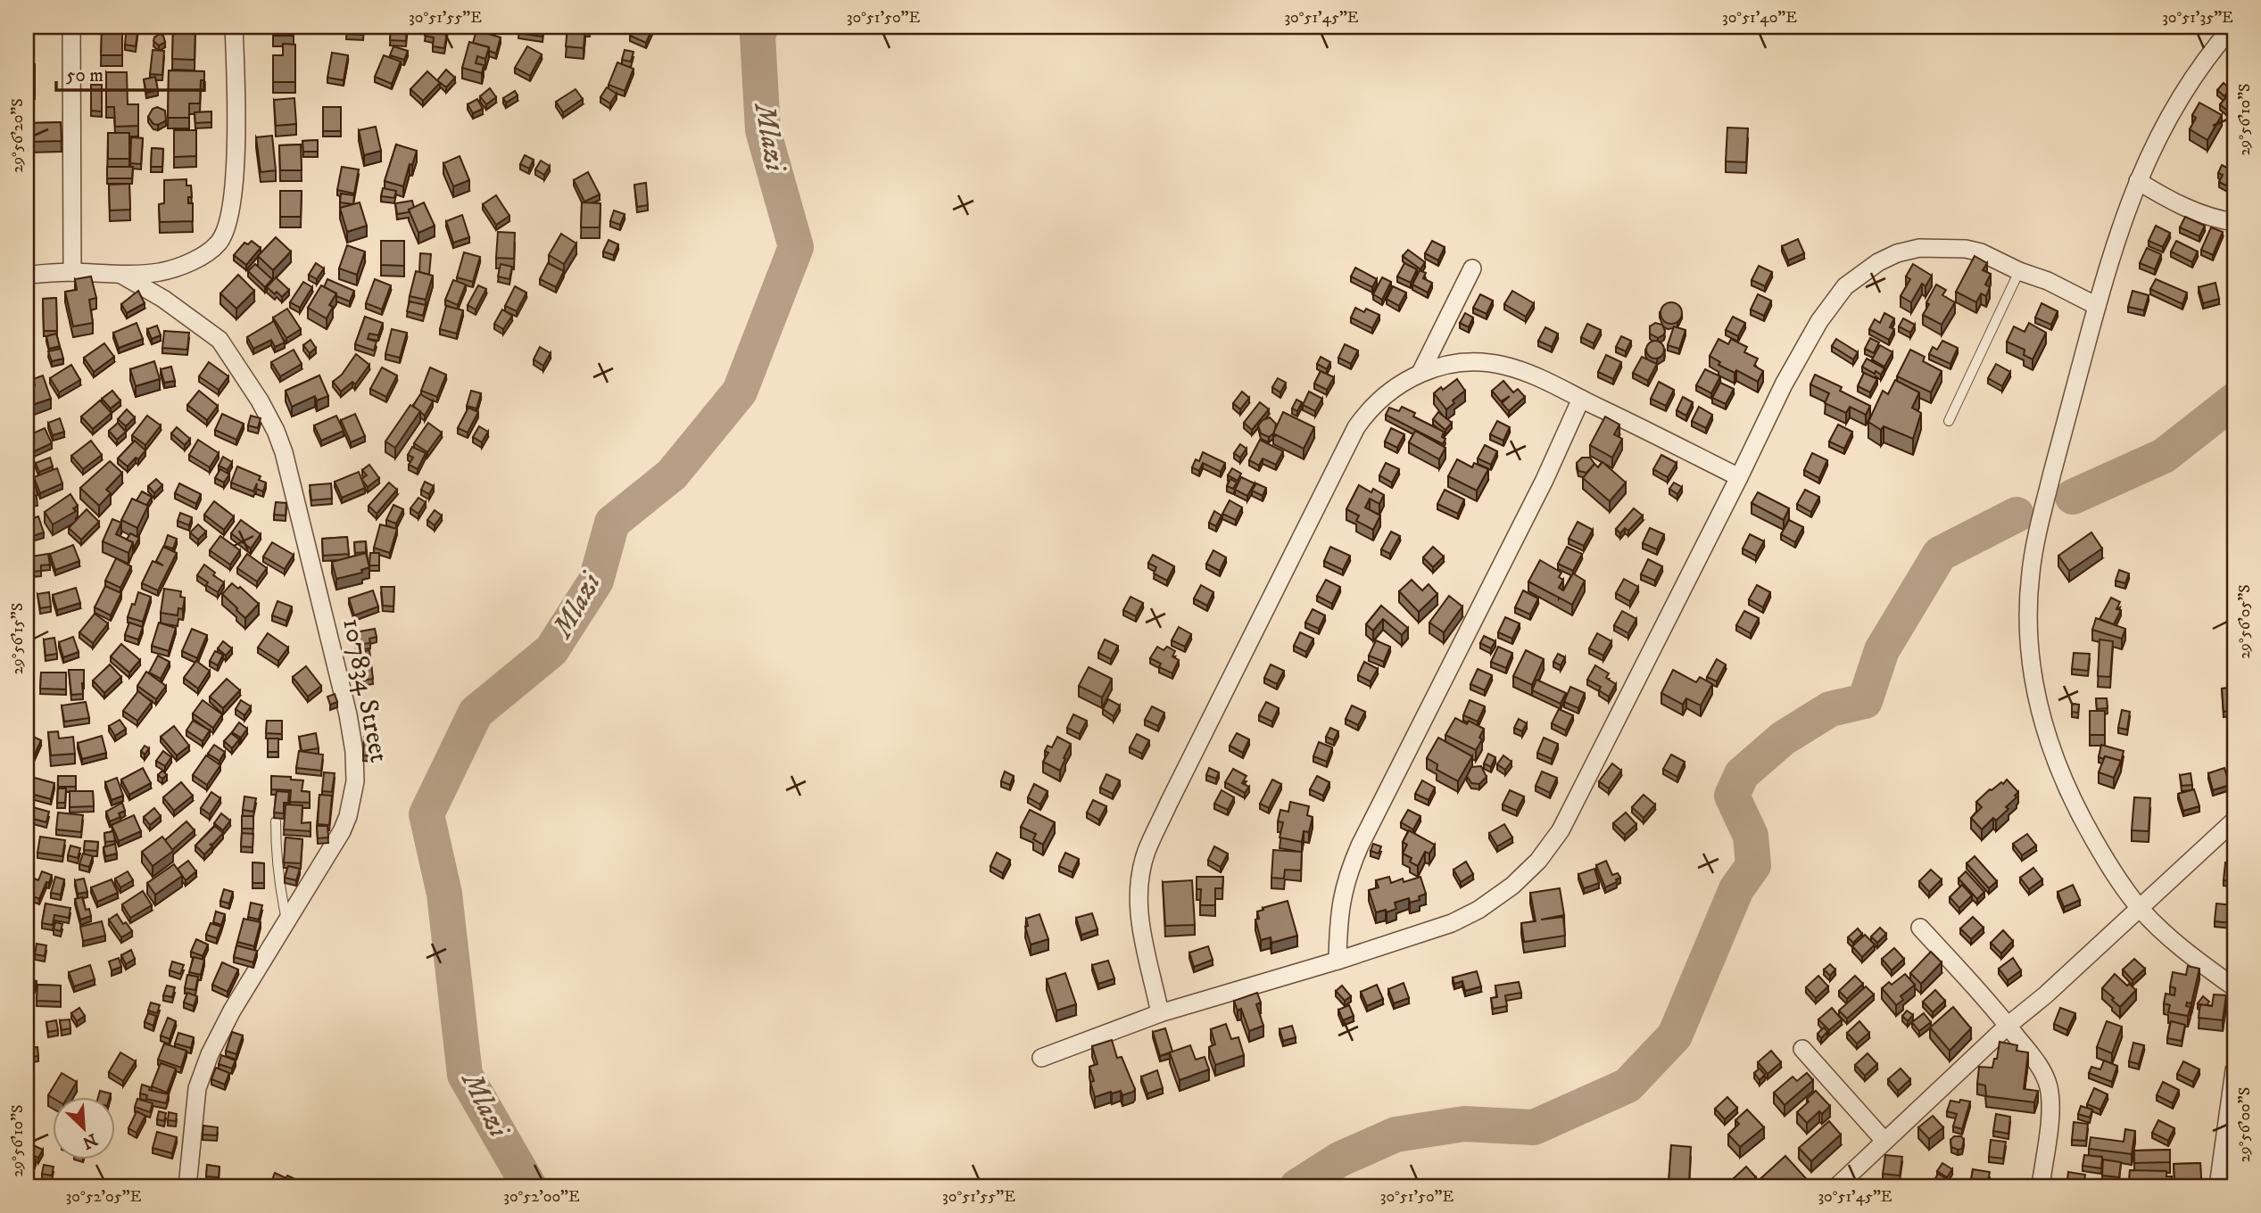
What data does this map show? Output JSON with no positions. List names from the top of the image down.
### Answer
{
  "streets": {
    "street": ["107834 Street"]
  },
  "water": ["Mlazi"],
  "scale_bar": "50 m",
  "north": "bottom right",
  "coordinates": [
    "30°51'55\"E",
    "30°51'50\"E",
    "30°51'45\"E",
    "30°51'40\"E",
    "30°51'35\"E",
    "29°56'10\"S",
    "29°56'20\"S",
    "29°56'05\"S",
    "29°56'15\"S",
    "29°56'00\"S",
    "30°52'05\"E",
    "30°52'00\"E"
  ]
}
